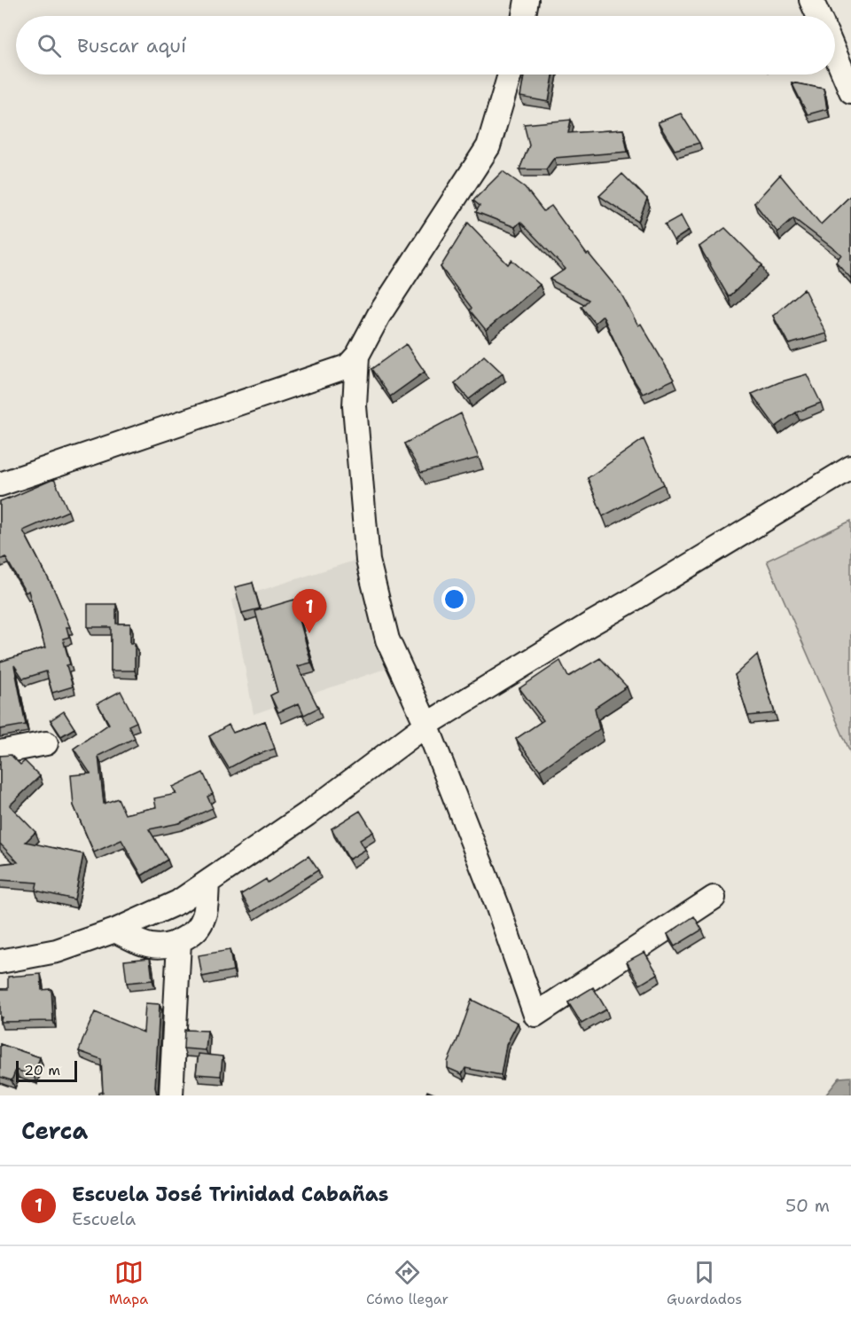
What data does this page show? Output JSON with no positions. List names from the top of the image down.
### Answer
{
  "scale_bar": "20 m",
  "page": {
    "search": "Buscar aquí",
    "pins": "1",
    "scale": "20 m",
    "heading": "Cerca",
    "list": [
      {
        "mark": "1",
        "name": "Escuela José Trinidad Cabañas",
        "note": "Escuela",
        "value": "50 m"
      }
    ],
    "nav": ["Mapa", "Cómo llegar", "Guardados"]
  }
}
